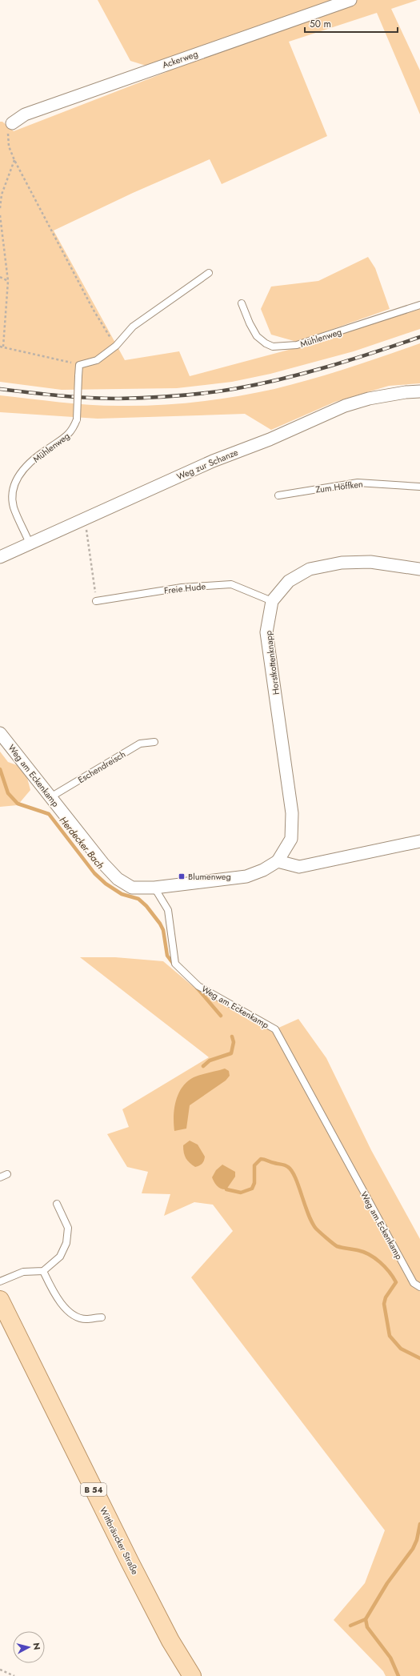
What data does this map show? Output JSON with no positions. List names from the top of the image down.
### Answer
{
  "streets": {
    "main road": ["B 54", "Wittbräucker Straße"],
    "street": [
      "Ackerweg",
      "Weg zur Schanze",
      "Horstkottenknapp",
      "Weg am Eckenkamp"
    ],
    "lane": [
      "Mühlenweg",
      "Zum Höffken",
      "Freie Hude",
      "Eschendreisch"
    ]
  },
  "crossings": [
    ["Mühlenweg", "Weg zur Schanze"],
    ["Freie Hude", "Horstkottenknapp"],
    ["Eschendreisch", "Weg am Eckenkamp"]
  ],
  "water": ["Herdecker Bach"],
  "places": {
    "transit": ["Blumenweg"]
  },
  "scale_bar": "50 m",
  "north": "right"
}
